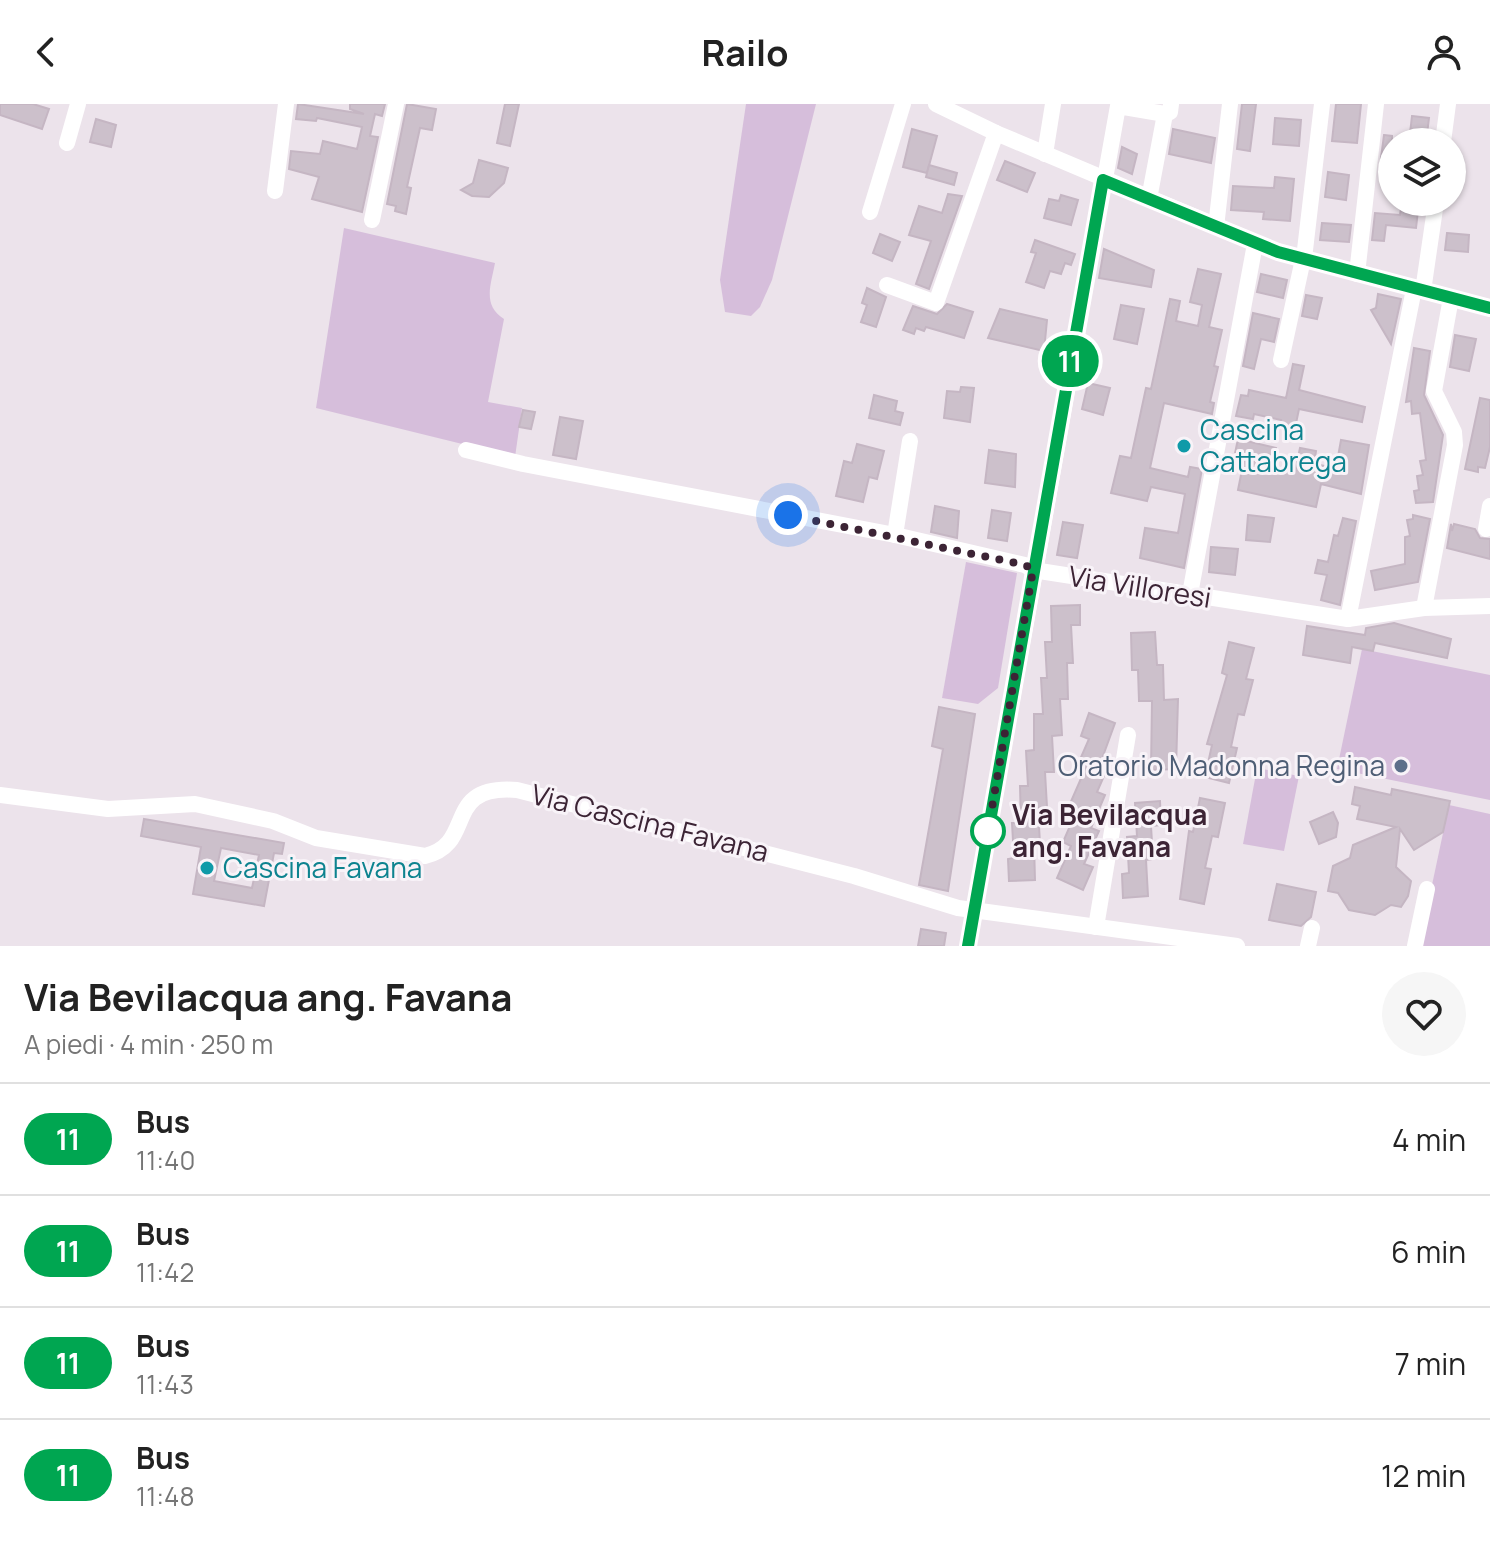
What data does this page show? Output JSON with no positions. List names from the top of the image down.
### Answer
{
  "streets": {
    "street": ["Via Villoresi", "Via Cascina Favana"]
  },
  "places": [
    "Cascina Cattabrega",
    "Oratorio Madonna Regina",
    "Via Bevilacqua ang. Favana",
    "Cascina Favana"
  ],
  "lines": ["bus line 11"],
  "page": {
    "header": "Railo",
    "on_map": "11",
    "heading": ["Via Bevilacqua ang. Favana", "A piedi · 4 min · 250 m"],
    "list": [
      {
        "mark": "11",
        "name": "Bus",
        "note": "11:40",
        "value": "4 min"
      },
      {
        "mark": "11",
        "name": "Bus",
        "note": "11:42",
        "value": "6 min"
      },
      {
        "mark": "11",
        "name": "Bus",
        "note": "11:43",
        "value": "7 min"
      },
      {
        "mark": "11",
        "name": "Bus",
        "note": "11:48",
        "value": "12 min"
      }
    ]
  }
}
